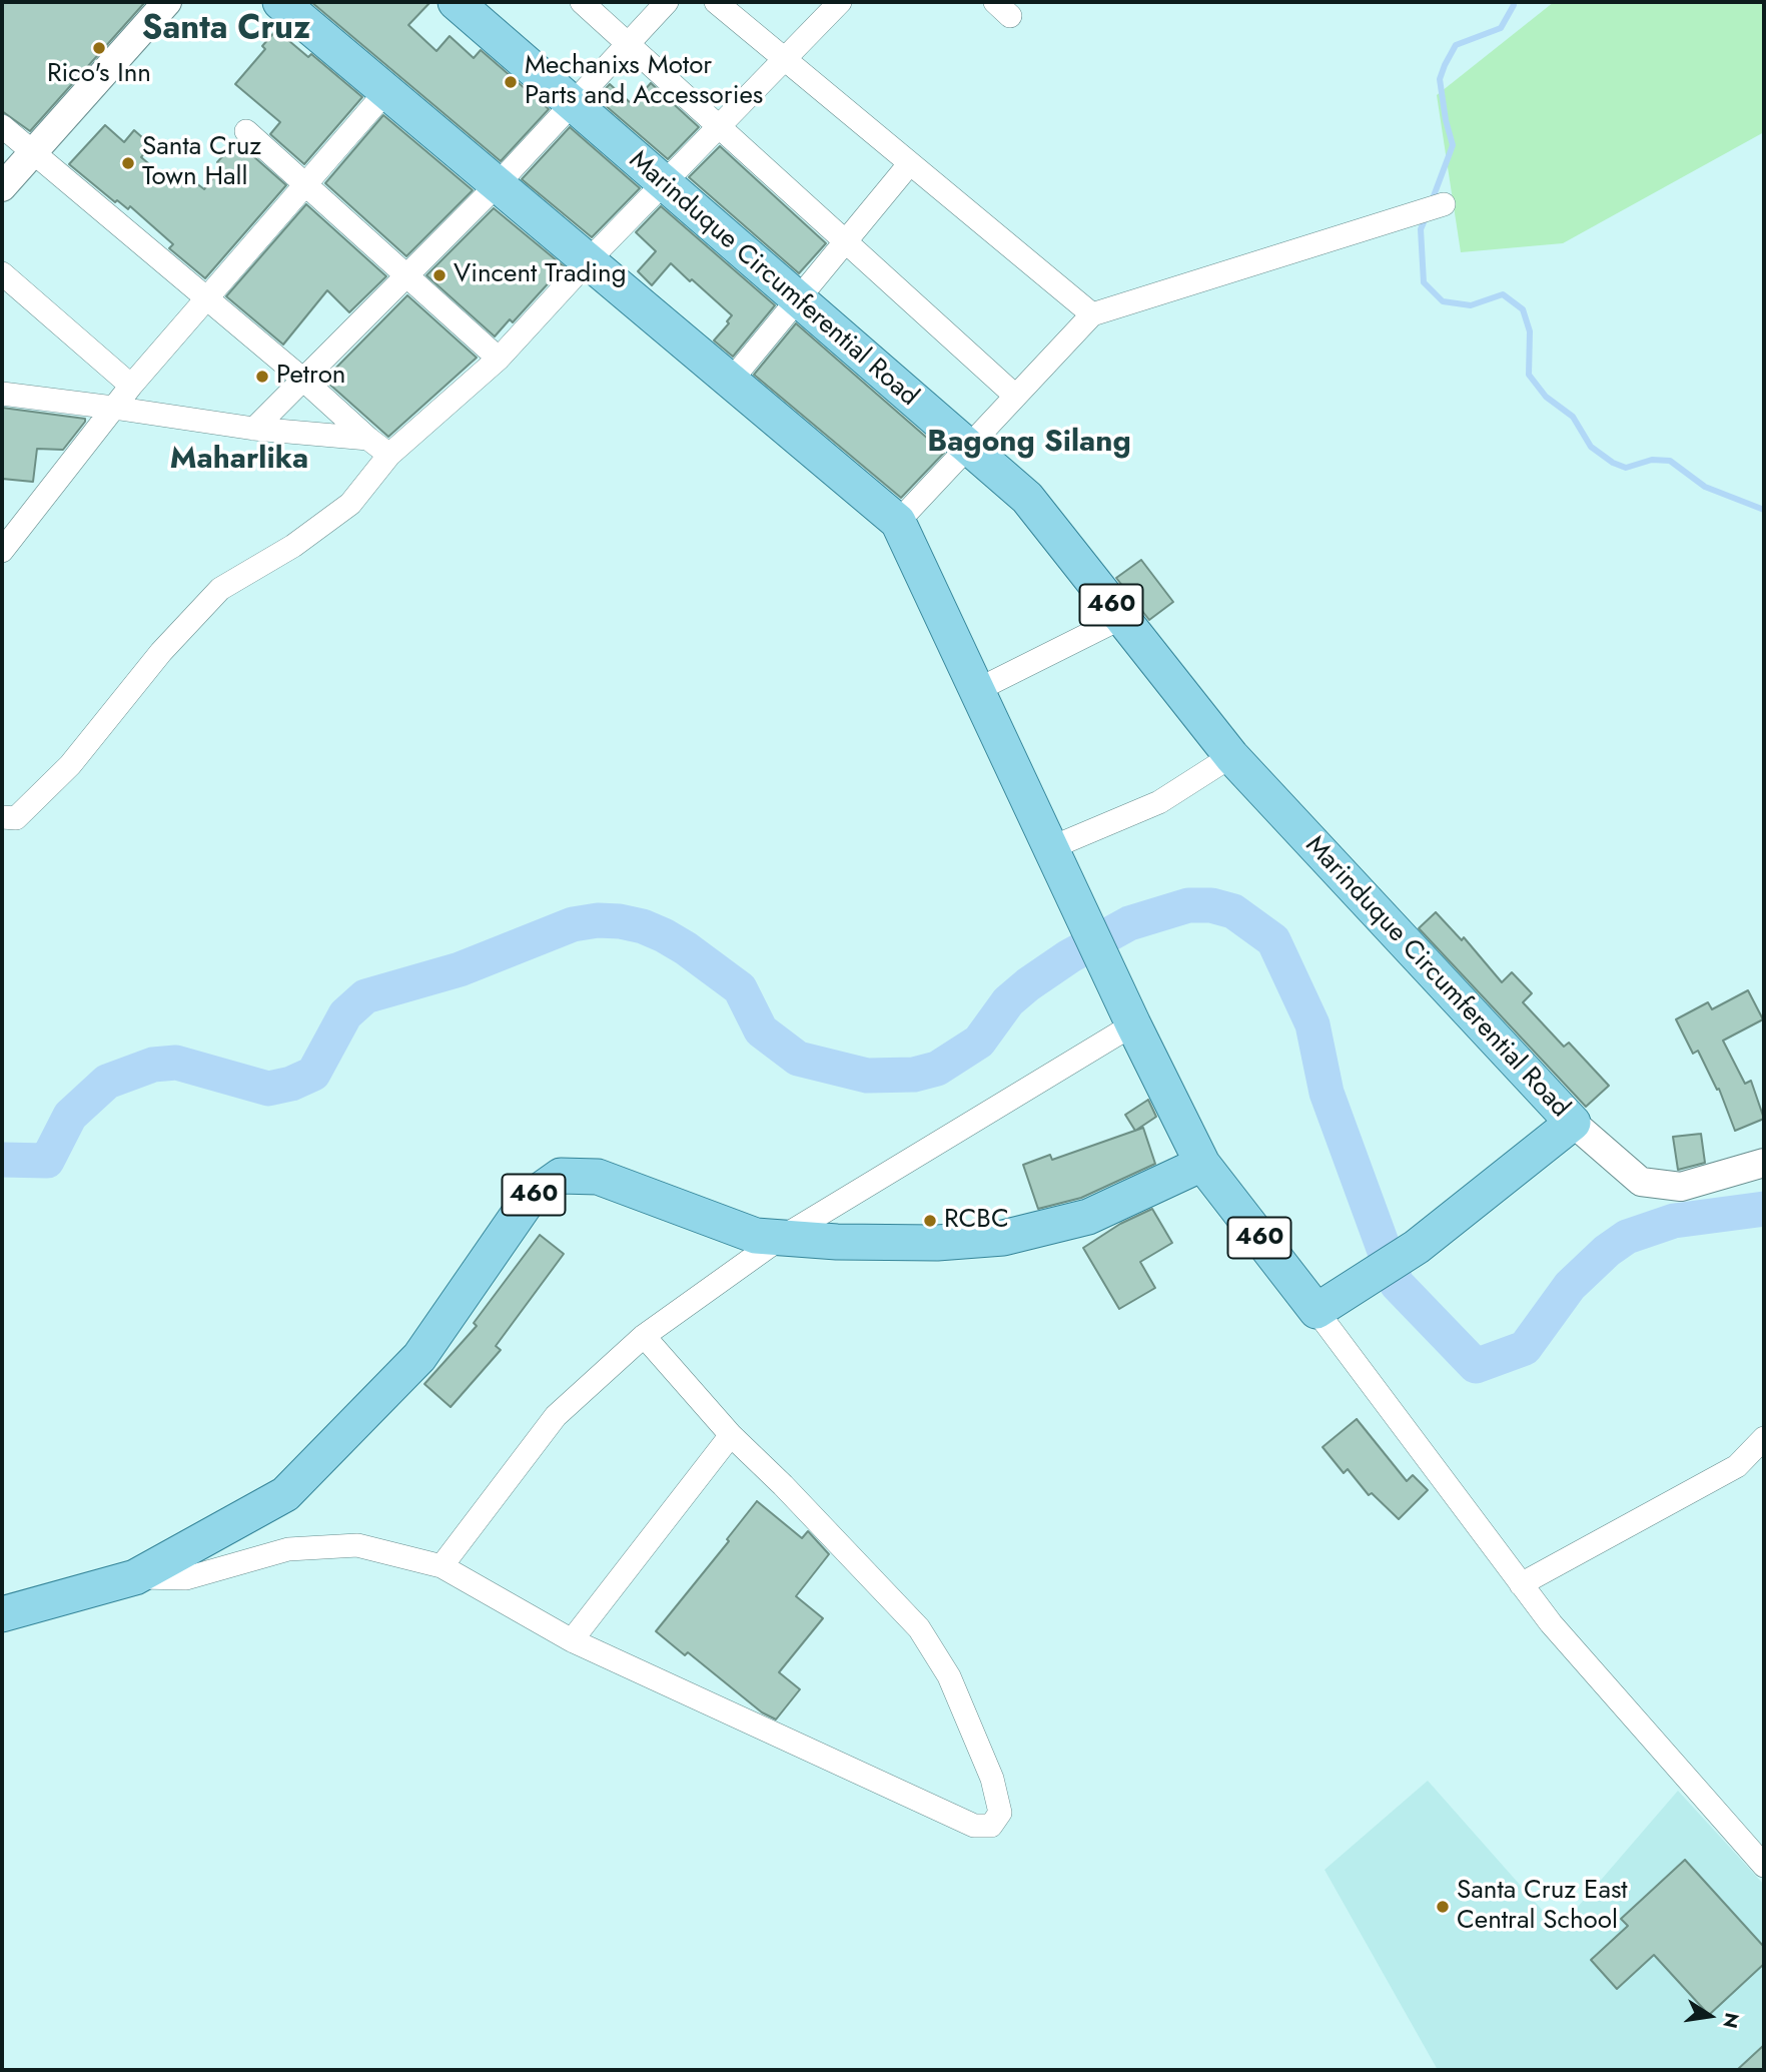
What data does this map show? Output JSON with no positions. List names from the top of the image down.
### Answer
{
  "streets": {
    "main road": ["Marinduque Circumferential Road", "460"]
  },
  "crossings": [
    ["Marinduque Circumferential Road", "460"]
  ],
  "districts": ["Santa Cruz", "Bagong Silang", "Maharlika"],
  "places": [
    "Rico's Inn",
    "Mechanixs Motor Parts and Accessories",
    "Santa Cruz Town Hall",
    "Vincent Trading",
    "Petron",
    "RCBC",
    "Santa Cruz East Central School"
  ],
  "north": "right"
}
